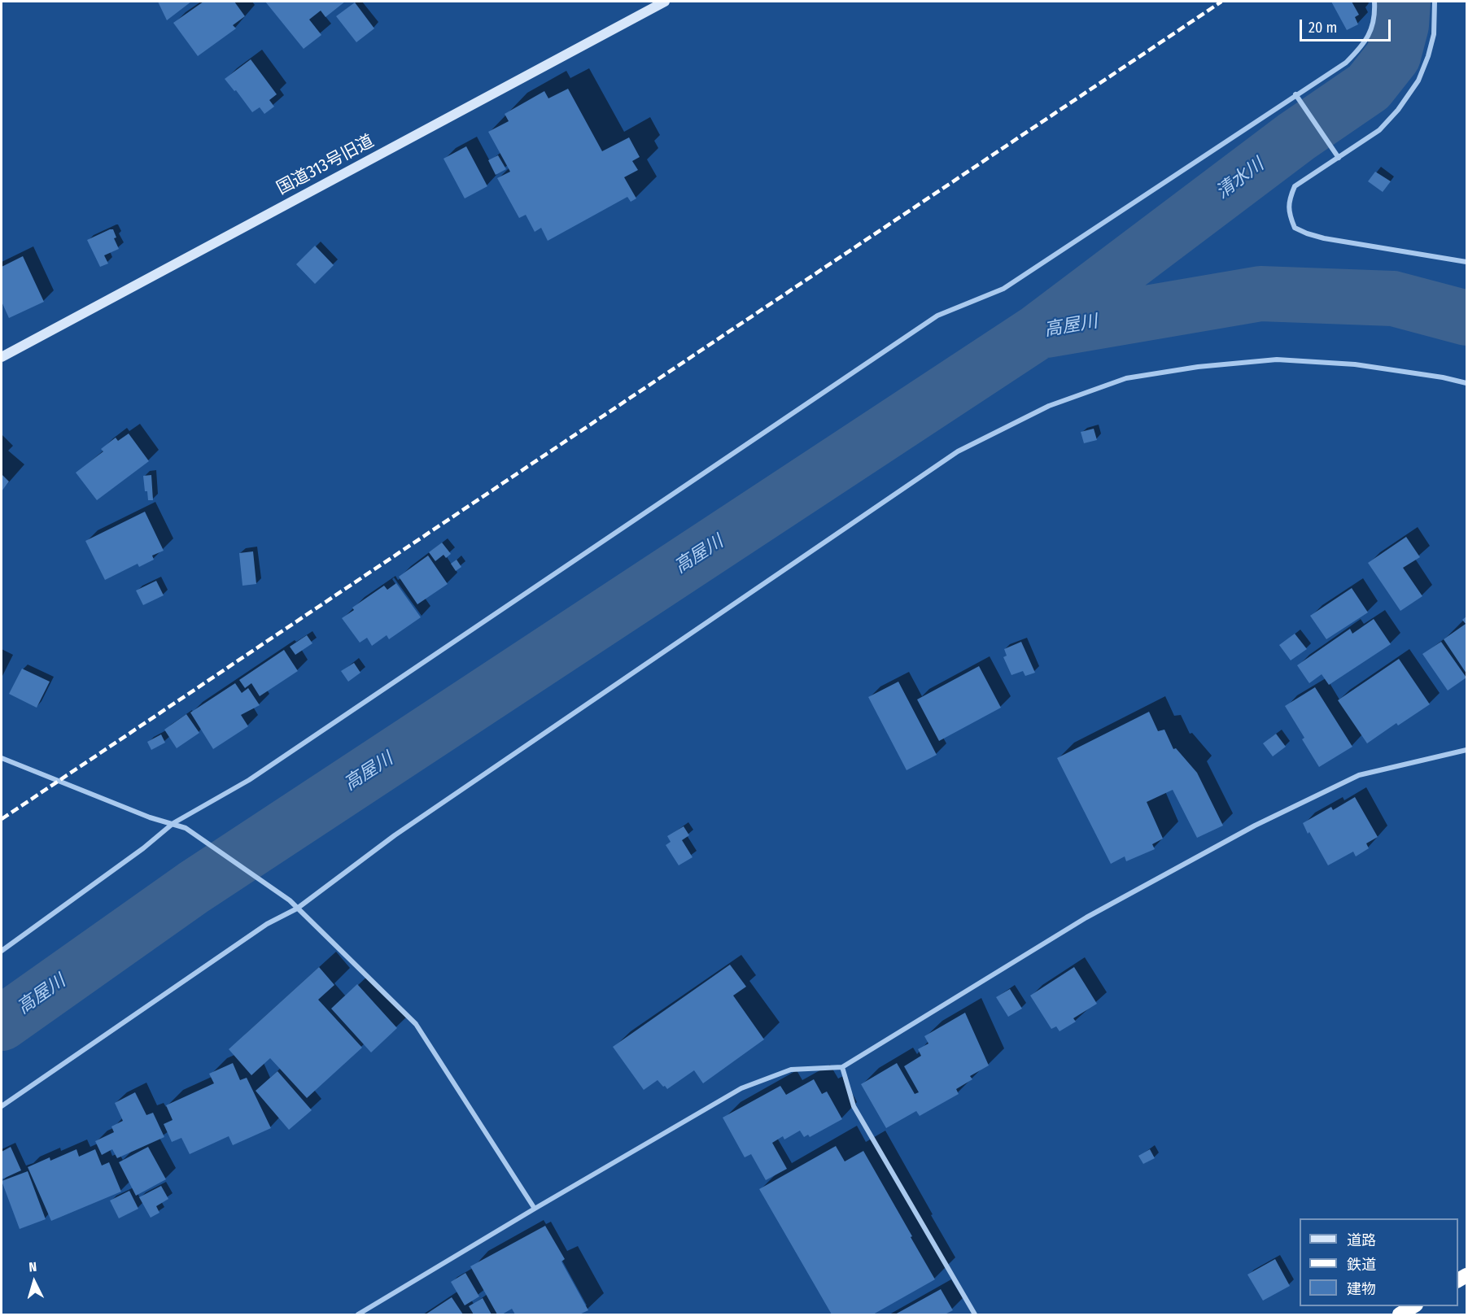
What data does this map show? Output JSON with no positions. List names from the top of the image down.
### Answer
{
  "streets": {
    "street": ["国道313号旧道"]
  },
  "water": ["清水川", "高屋川"],
  "legend": ["道路", "鉄道", "建物"],
  "scale_bar": "20 m",
  "north": "top"
}
